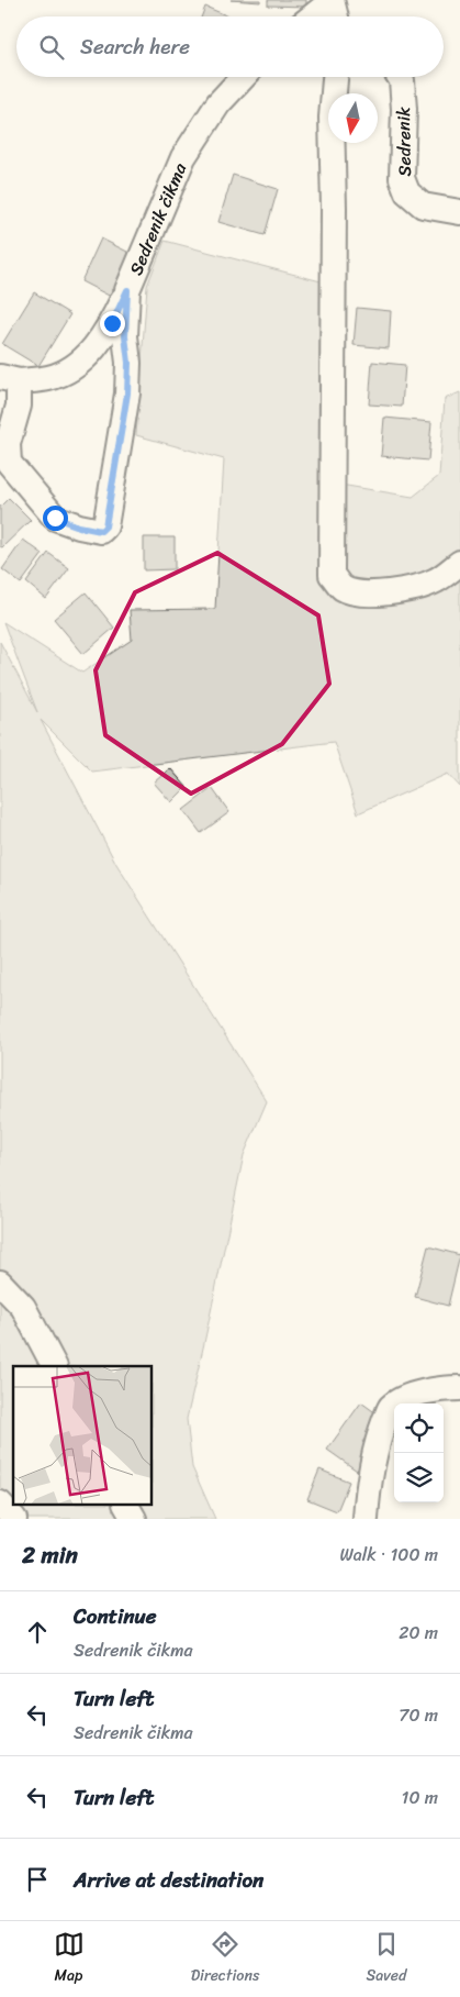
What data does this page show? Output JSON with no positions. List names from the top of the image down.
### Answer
{
  "streets": {
    "street": ["Sedrenik", "Sedrenik čikma"]
  },
  "north": "bottom",
  "page": {
    "search": "Search here",
    "heading": ["2 min", "Walk · 100 m"],
    "list": [
      ["Continue", "Sedrenik čikma", "20 m"],
      ["Turn left", "Sedrenik čikma", "70 m"],
      ["Turn left", "10 m"],
      "Arrive at destination"
    ],
    "nav": ["Map", "Directions", "Saved"]
  }
}
